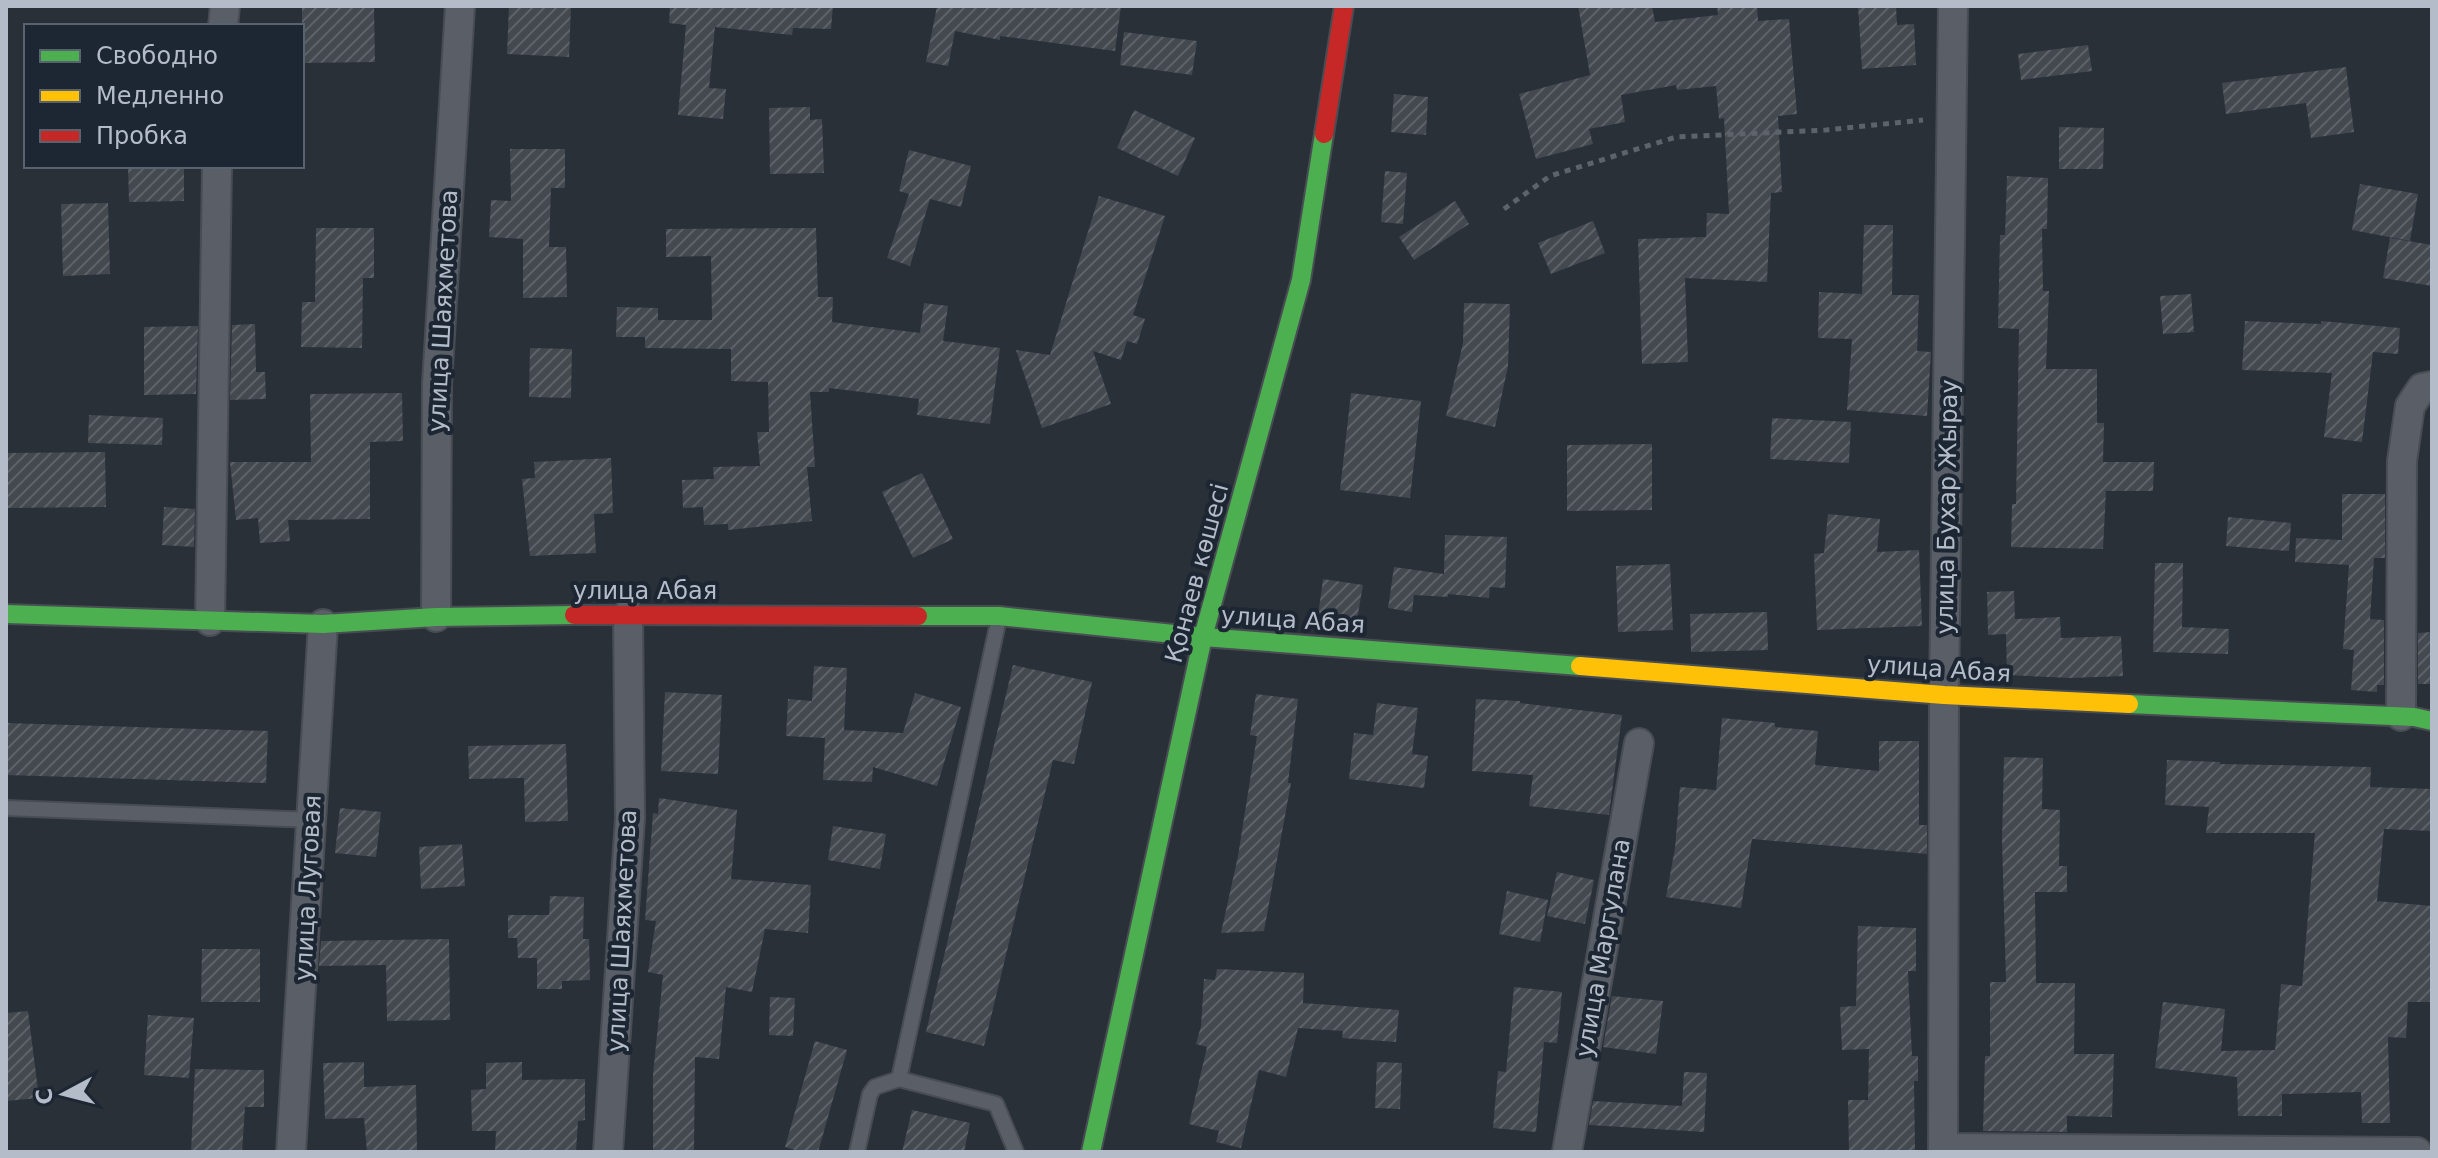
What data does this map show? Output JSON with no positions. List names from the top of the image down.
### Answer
{
  "streets": {
    "main road": ["Қонаев көшесі", "улица Абая"],
    "street": [
      "улица Шаяхметова",
      "улица Бухар Жырау",
      "улица Луговая",
      "улица Маргулана"
    ]
  },
  "crossings": [
    ["улица Шаяхметова", "улица Абая"],
    ["улица Бухар Жырау", "улица Абая"],
    ["Қонаев көшесі", "улица Абая"],
    ["улица Абая", "улица Луговая"]
  ],
  "legend": ["Свободно", "Медленно", "Пробка"],
  "north": "left"
}
